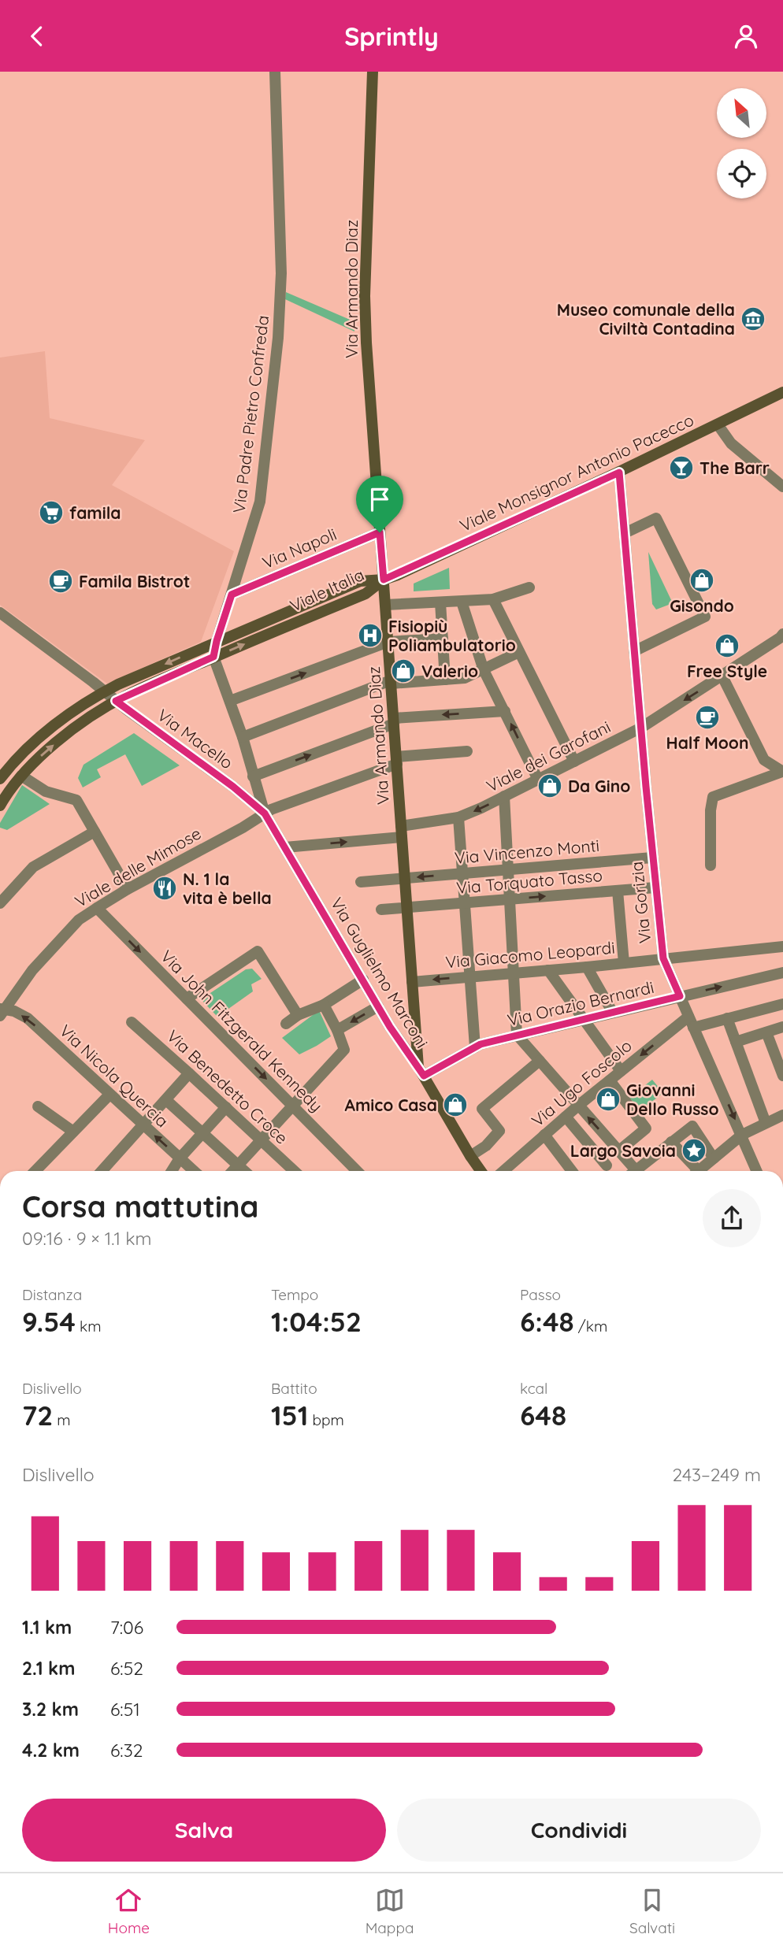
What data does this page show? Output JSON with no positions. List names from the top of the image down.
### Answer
{
  "streets": {
    "main road": [
      "Via Armando Diaz",
      "Viale Monsignor Antonio Pacecco",
      "Viale Italia",
      "Via Guglielmo Marconi"
    ],
    "street": [
      "Via Padre Pietro Confreda",
      "Via Napoli",
      "Via Macello",
      "Viale dei Garofani",
      "Via Vincenzo Monti",
      "Viale delle Mimose",
      "Via Torquato Tasso",
      "Via Gorizia",
      "Via Giacomo Leopardi",
      "Via Orazio Bernardi",
      "Via John Fitzgerald Kennedy",
      "Via Nicola Quercia",
      "Via Ugo Foscolo",
      "Via Benedetto Croce"
    ]
  },
  "crossings": [
    ["Via Armando Diaz", "Viale Monsignor Antonio Pacecco"],
    ["Via Armando Diaz", "Via Napoli"],
    ["Via Armando Diaz", "Viale Italia"],
    ["Via Armando Diaz", "Viale dei Garofani"],
    ["Via Armando Diaz", "Via Vincenzo Monti"],
    ["Via Armando Diaz", "Viale delle Mimose"],
    ["Via Armando Diaz", "Via Torquato Tasso"],
    ["Via Armando Diaz", "Via Giacomo Leopardi"],
    ["Via Armando Diaz", "Via Guglielmo Marconi"],
    ["Via Armando Diaz", "Via Orazio Bernardi"],
    ["Via Padre Pietro Confreda", "Via Napoli"],
    ["Via Padre Pietro Confreda", "Viale Italia"],
    ["Viale Monsignor Antonio Pacecco", "Viale Italia"],
    ["Viale Monsignor Antonio Pacecco", "Via Gorizia"],
    ["Viale Italia", "Via Macello"],
    ["Via Macello", "Viale delle Mimose"],
    ["Via Macello", "Via Guglielmo Marconi"],
    ["Viale dei Garofani", "Via Gorizia"],
    ["Viale dei Garofani", "Via Guglielmo Marconi"],
    ["Via Vincenzo Monti", "Via Gorizia"],
    ["Viale delle Mimose", "Via Guglielmo Marconi"],
    ["Viale delle Mimose", "Via John Fitzgerald Kennedy"],
    ["Viale delle Mimose", "Via Nicola Quercia"],
    ["Via Torquato Tasso", "Via Gorizia"],
    ["Via Gorizia", "Via Giacomo Leopardi"],
    ["Via Gorizia", "Via Orazio Bernardi"],
    ["Via Gorizia", "Via Ugo Foscolo"],
    ["Via Guglielmo Marconi", "Via Orazio Bernardi"]
  ],
  "one_way": ["Via Torquato Tasso", "Via Ugo Foscolo"],
  "places": {
    "museum": ["Museo comunale della Civiltà Contadina"],
    "bar": ["The Barr"],
    "supermarket": ["famila"],
    "shop": [
      "Gisondo",
      "Free Style",
      "Valerio",
      "Da Gino",
      "Giovanni Dello Russo",
      "Amico Casa"
    ],
    "cafe": ["Famila Bistrot", "Half Moon"],
    "hospital": ["Fisiopiù Poliambulatorio"],
    "restaurant": ["N. 1 la vita è bella"],
    "place": ["Largo Savoia"]
  },
  "north": "top left",
  "page": {
    "header": "Sprintly",
    "heading": ["Corsa mattutina", "09:16 · 9 × 1.1 km"],
    "stats": [
      ["Distanza", "9.54 km"],
      ["Tempo", "1:04:52"],
      ["Passo", "6:48 /km"],
      ["Dislivello", "72 m"],
      ["Battito", "151 bpm"],
      ["kcal", "648"]
    ],
    "chart": ["Dislivello", "243–249 m"],
    "list": [
      {
        "name": "1.1 km",
        "note": "7:06"
      },
      {
        "name": "2.1 km",
        "note": "6:52"
      },
      {
        "name": "3.2 km",
        "note": "6:51"
      },
      {
        "name": "4.2 km",
        "note": "6:32"
      }
    ],
    "buttons": ["Salva", "Condividi"],
    "tabs": ["Home", "Mappa", "Salvati"]
  }
}
